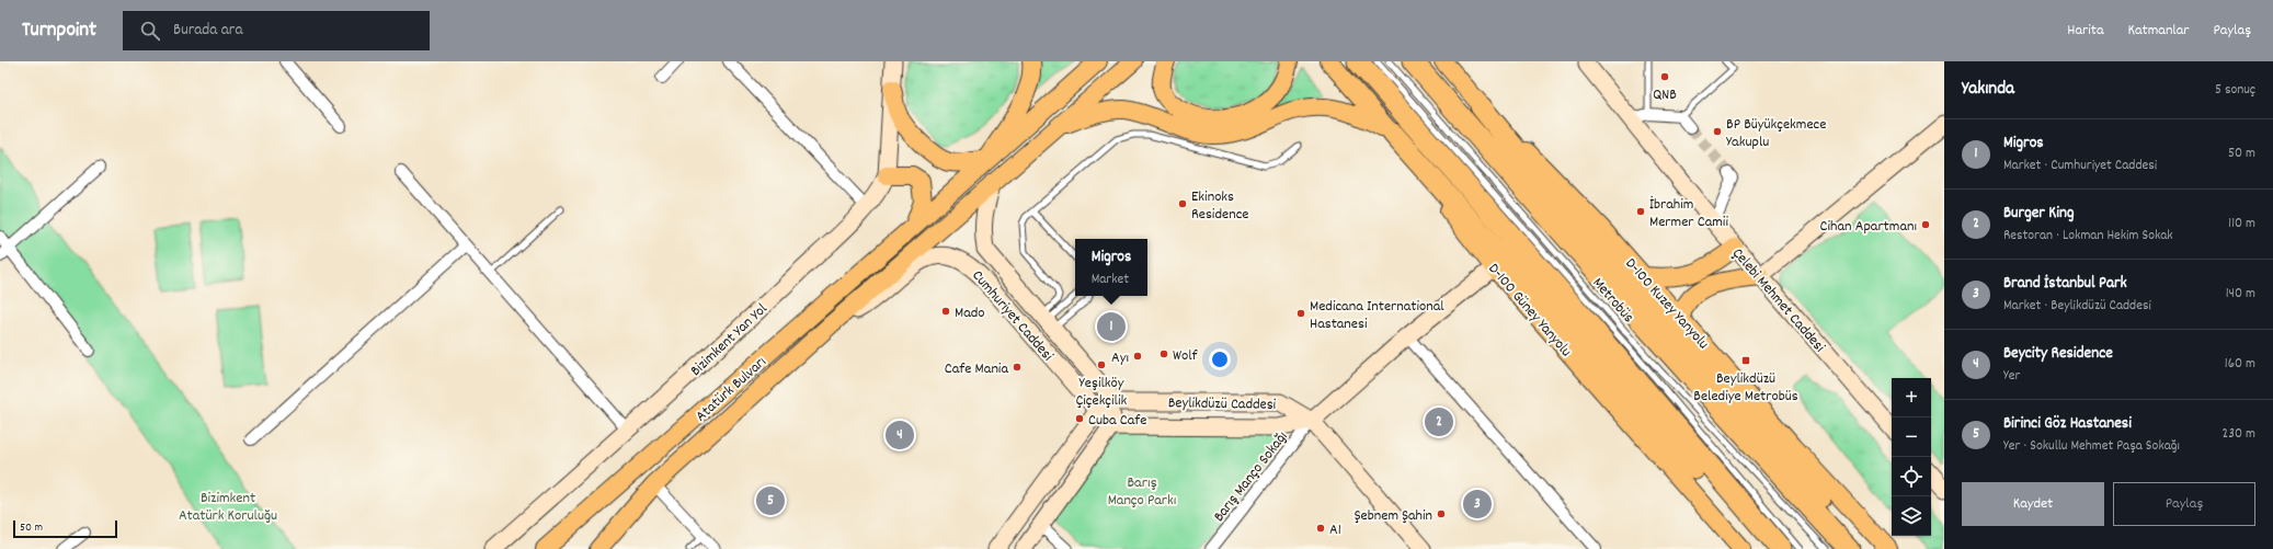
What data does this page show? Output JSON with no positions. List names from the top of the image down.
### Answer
{
  "streets": {
    "main road": [
      "Çelebi Mehmet Caddesi",
      "D-100 Kuzey Yanyolu",
      "D-100 Güney Yanyolu",
      "Cumhuriyet Caddesi",
      "Bizimkent Yan Yol",
      "Atatürk Bulvarı",
      "Beylikdüzü Caddesi"
    ],
    "street": ["Barış Manço Sokağı"],
    "lane": ["Metrobüs"]
  },
  "crossings": [
    ["Cumhuriyet Caddesi", "Atatürk Bulvarı"],
    ["Cumhuriyet Caddesi", "Beylikdüzü Caddesi"],
    ["Beylikdüzü Caddesi", "Barış Manço Sokağı"]
  ],
  "parks": ["Barış Manço Parkı", "Bizimkent Atatürk Koruluğu"],
  "places": {
    "other": [
      "QNB",
      "BP Büyükçekmece Yakuplu",
      "Ekinoks Residence",
      "İbrahim Mermer Camii",
      "Cihan Apartmanı",
      "Mado",
      "Medicana International Hastanesi",
      "Wolf",
      "Ayı",
      "Yeşilköy Çiçekçilik",
      "Cafe Mania",
      "Cuba Cafe",
      "Şebnem Şahin",
      "A1"
    ],
    "transit": ["Beylikdüzü Belediye Metrobüs"]
  },
  "scale_bar": "50 m",
  "page": {
    "header": "Turnpoint",
    "search": "Burada ara",
    "nav": ["Harita", "Katmanlar", "Paylaş"],
    "heading": ["Yakında", "5 sonuç"],
    "list": [
      {
        "mark": "1",
        "name": "Migros",
        "note": "Market · Cumhuriyet Caddesi",
        "value": "50 m"
      },
      {
        "mark": "2",
        "name": "Burger King",
        "note": "Restoran · Lokman Hekim Sokak",
        "value": "110 m"
      },
      {
        "mark": "3",
        "name": "Brand İstanbul Park",
        "note": "Market · Beylikdüzü Caddesi",
        "value": "140 m"
      },
      {
        "mark": "4",
        "name": "Beycity Residence",
        "note": "Yer",
        "value": "160 m"
      },
      {
        "mark": "5",
        "name": "Birinci Göz Hastanesi",
        "note": "Yer · Sokullu Mehmet Paşa Sokağı",
        "value": "230 m"
      }
    ],
    "popup": ["Migros", "Market"],
    "pins": [
      "1",
      "2",
      "4",
      "5",
      "3"
    ],
    "map_buttons": ["+", "−"],
    "buttons": ["Kaydet", "Paylaş"],
    "scale": "50 m"
  }
}
